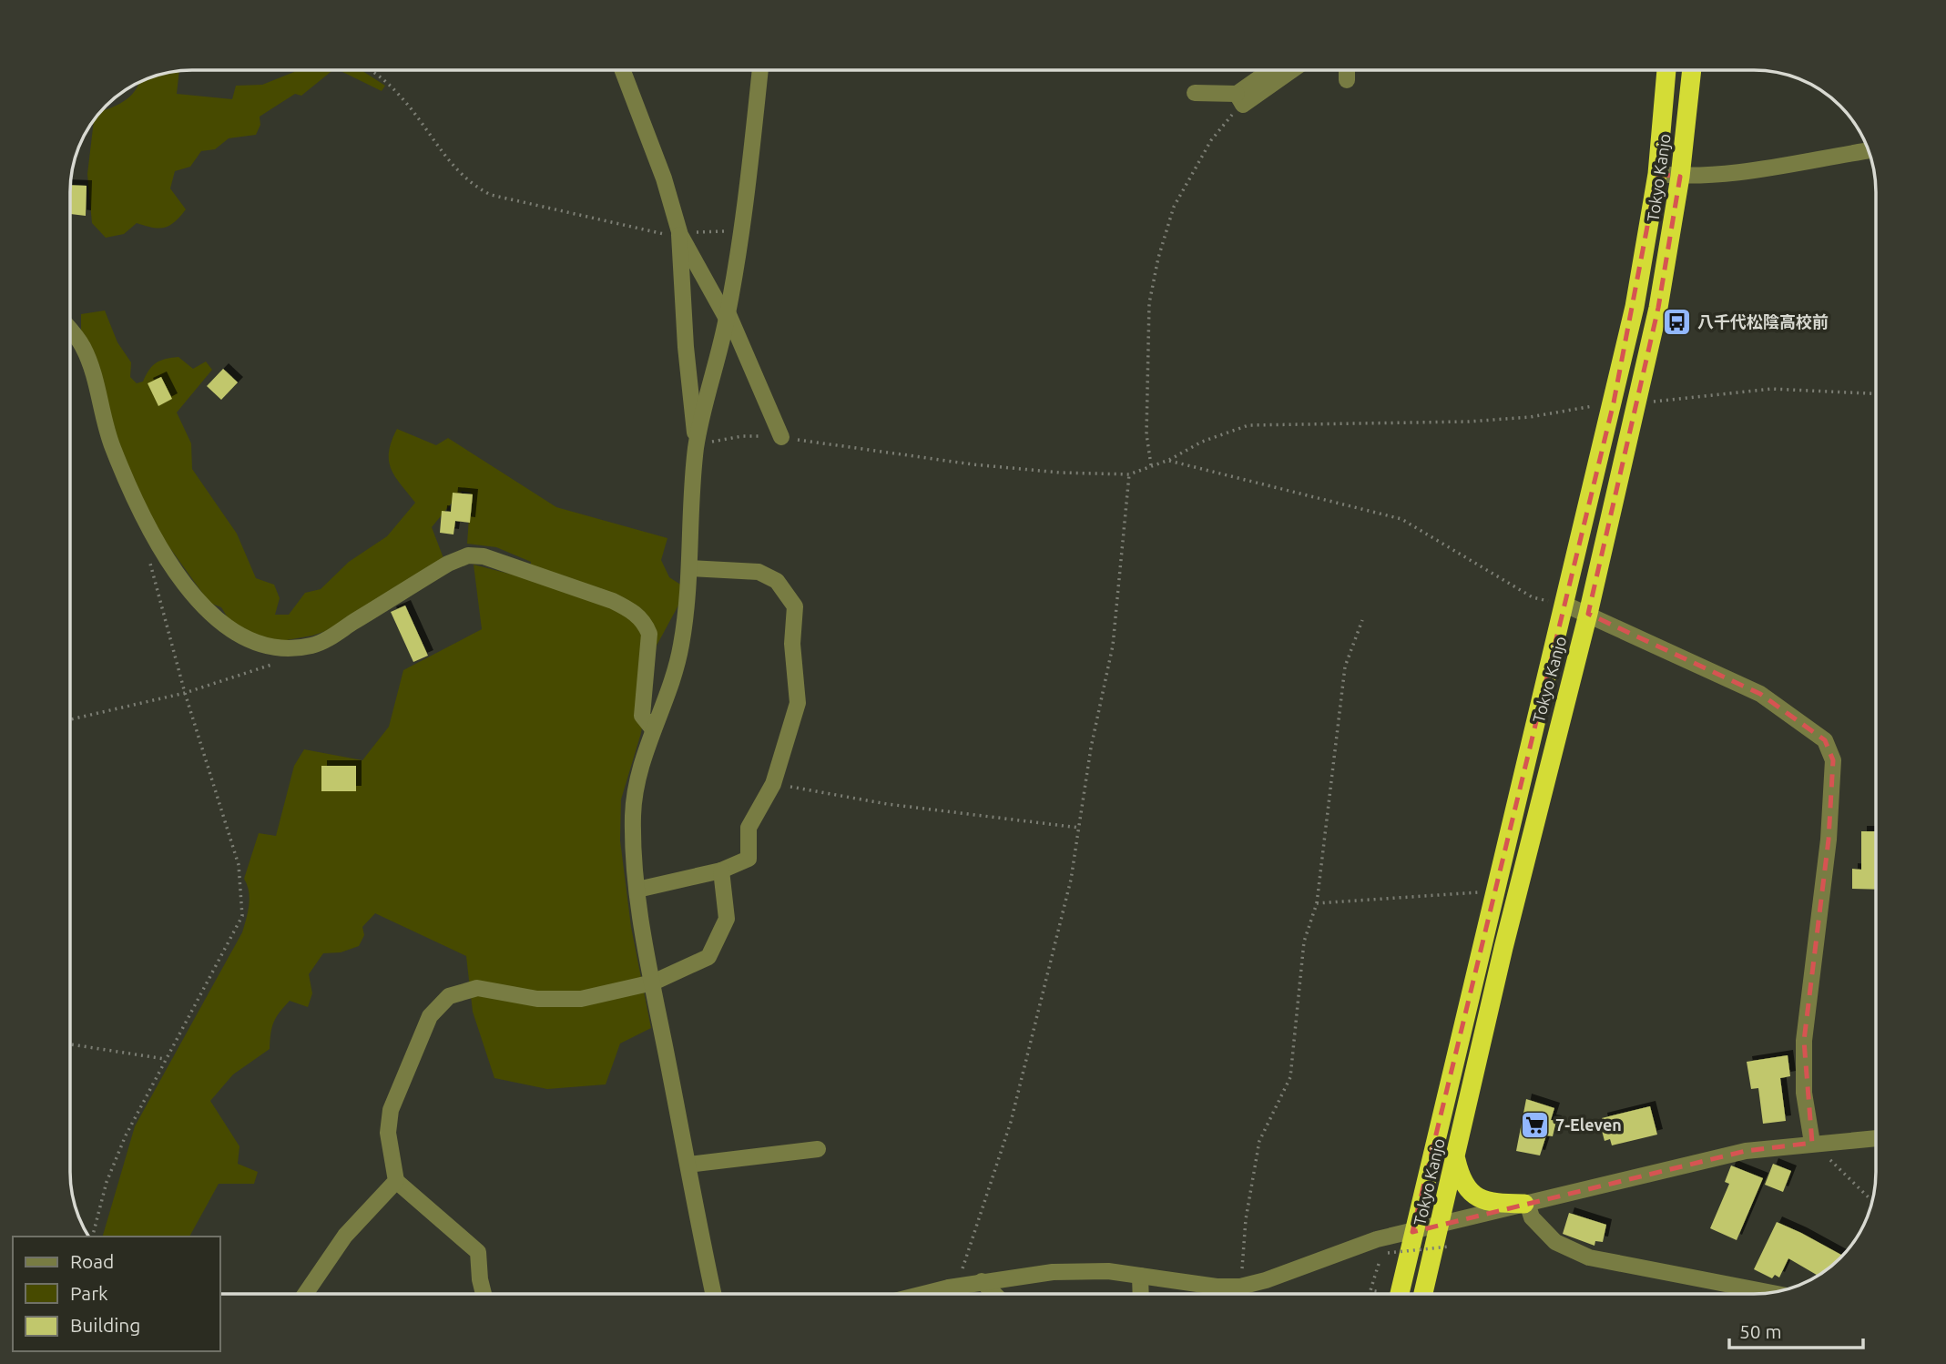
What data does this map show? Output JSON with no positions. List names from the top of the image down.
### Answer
{
  "streets": {
    "highway": ["Tokyo Kanjo"]
  },
  "places": {
    "bus stop": ["八千代松陰高校前"],
    "supermarket": ["7-Eleven"]
  },
  "legend": ["Road", "Park", "Building"],
  "scale_bar": "50 m"
}
